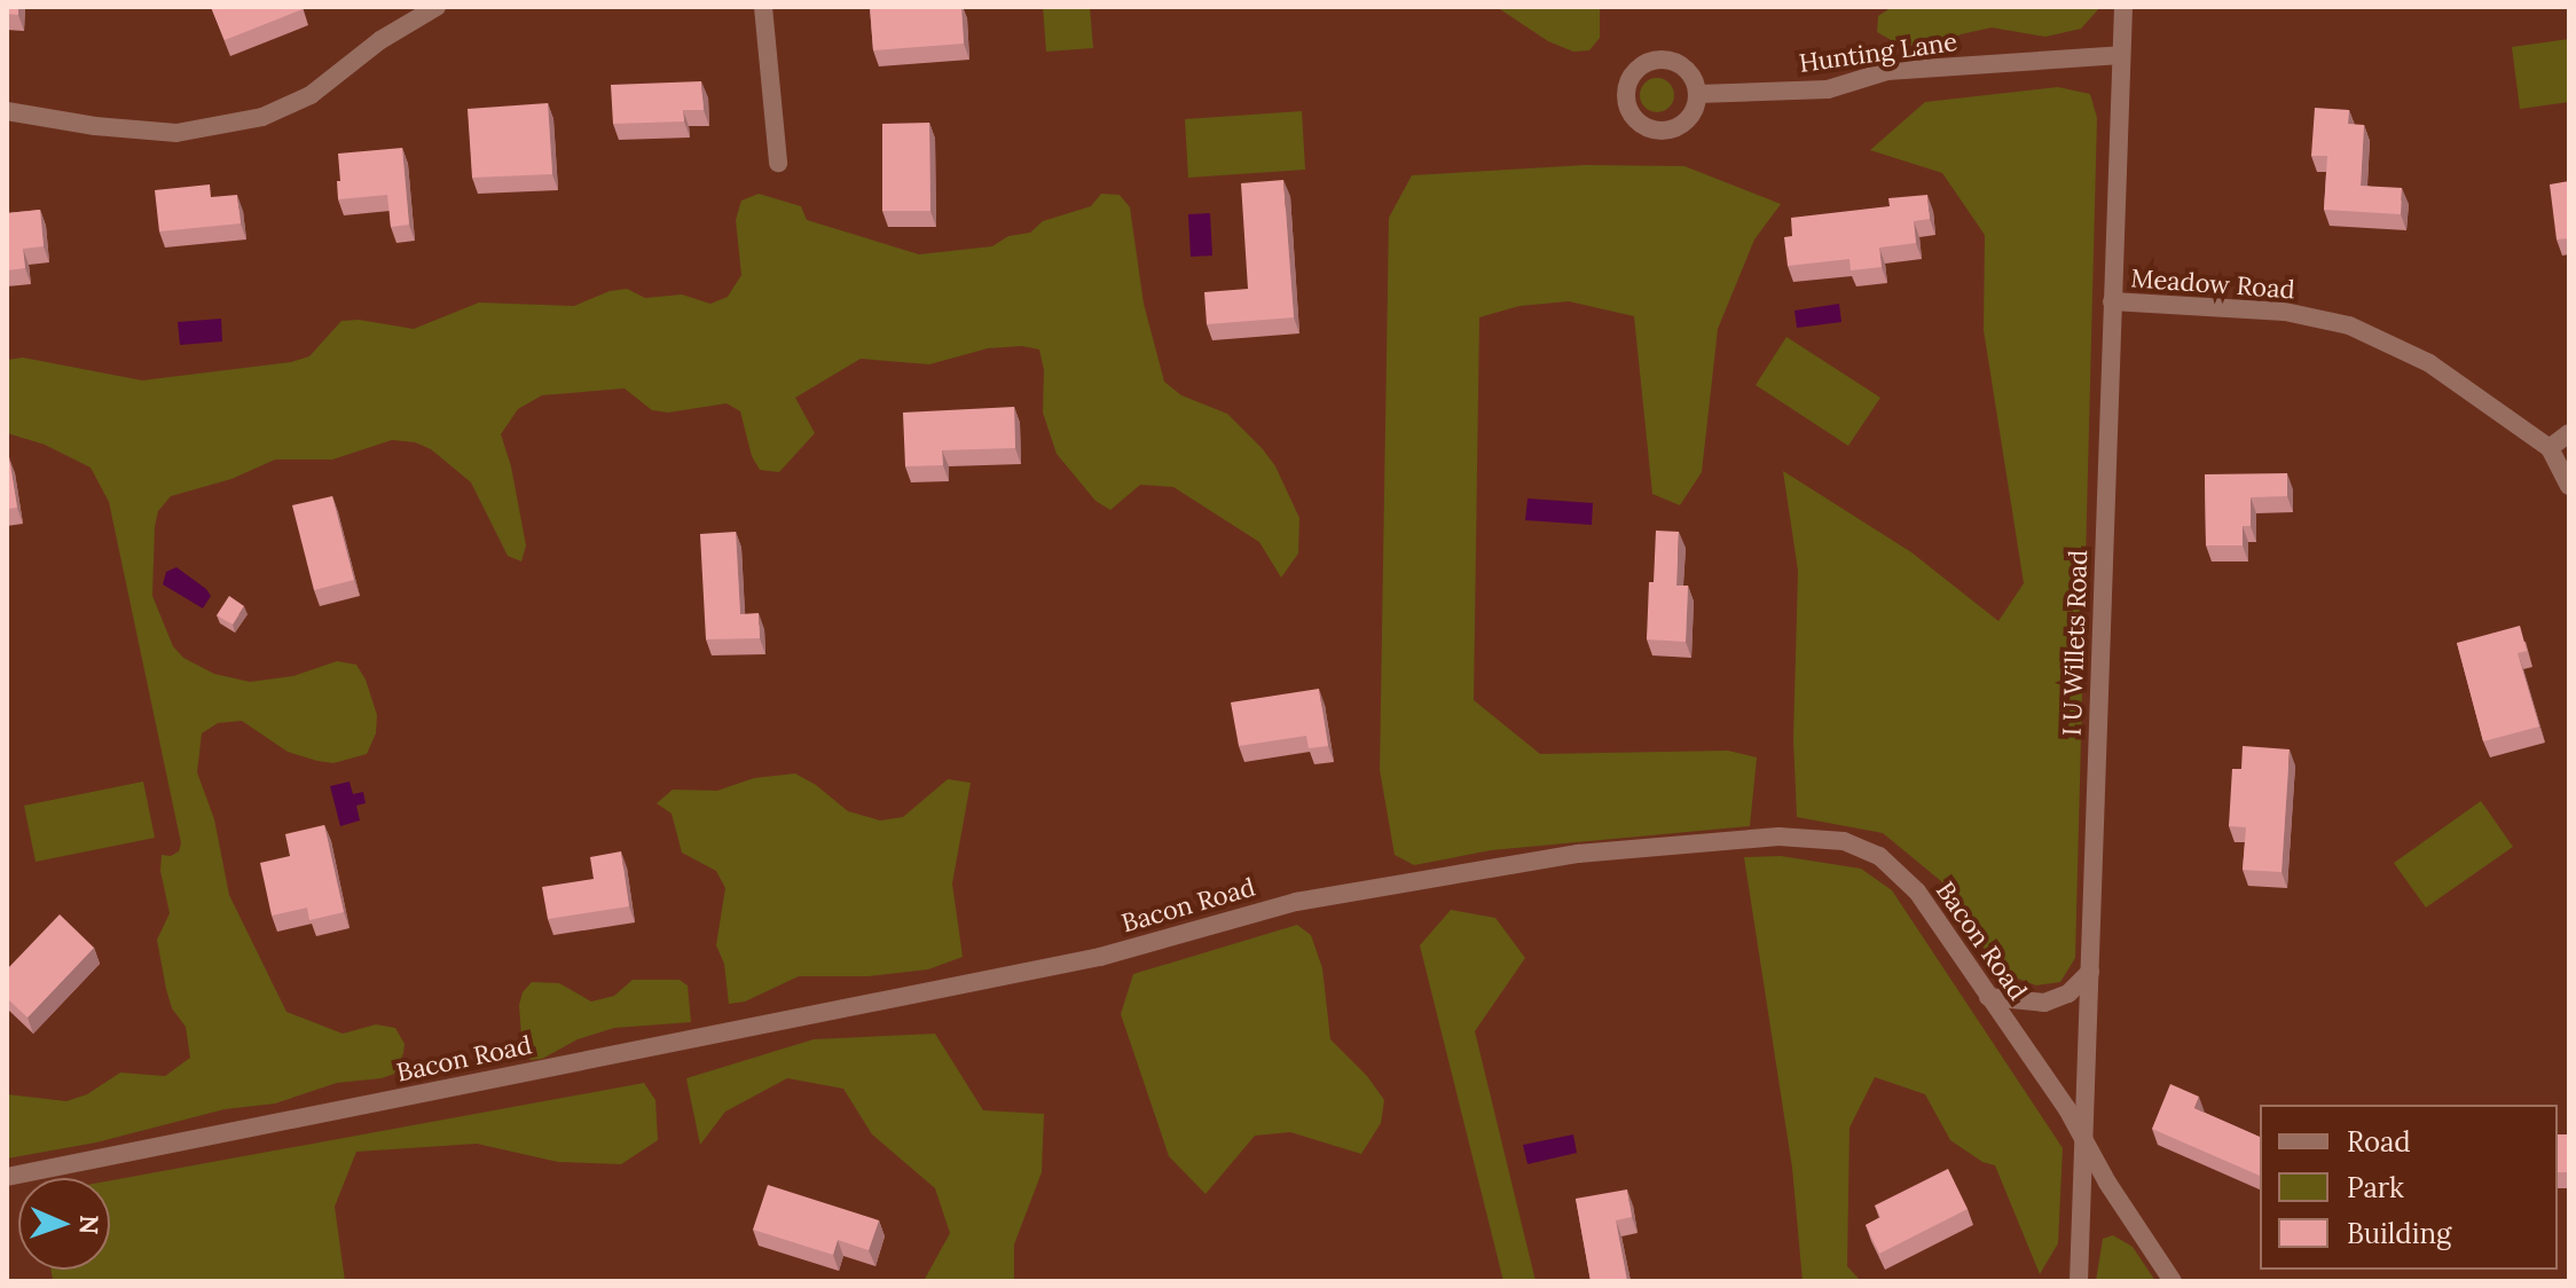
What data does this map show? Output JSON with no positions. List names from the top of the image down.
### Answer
{
  "streets": {
    "street": [
      "Hunting Lane",
      "Meadow Road",
      "I U Willets Road",
      "Bacon Road"
    ]
  },
  "crossings": [
    ["Hunting Lane", "I U Willets Road"],
    ["Meadow Road", "I U Willets Road"],
    ["I U Willets Road", "Bacon Road"]
  ],
  "legend": ["Road", "Park", "Building"],
  "north": "right"
}
